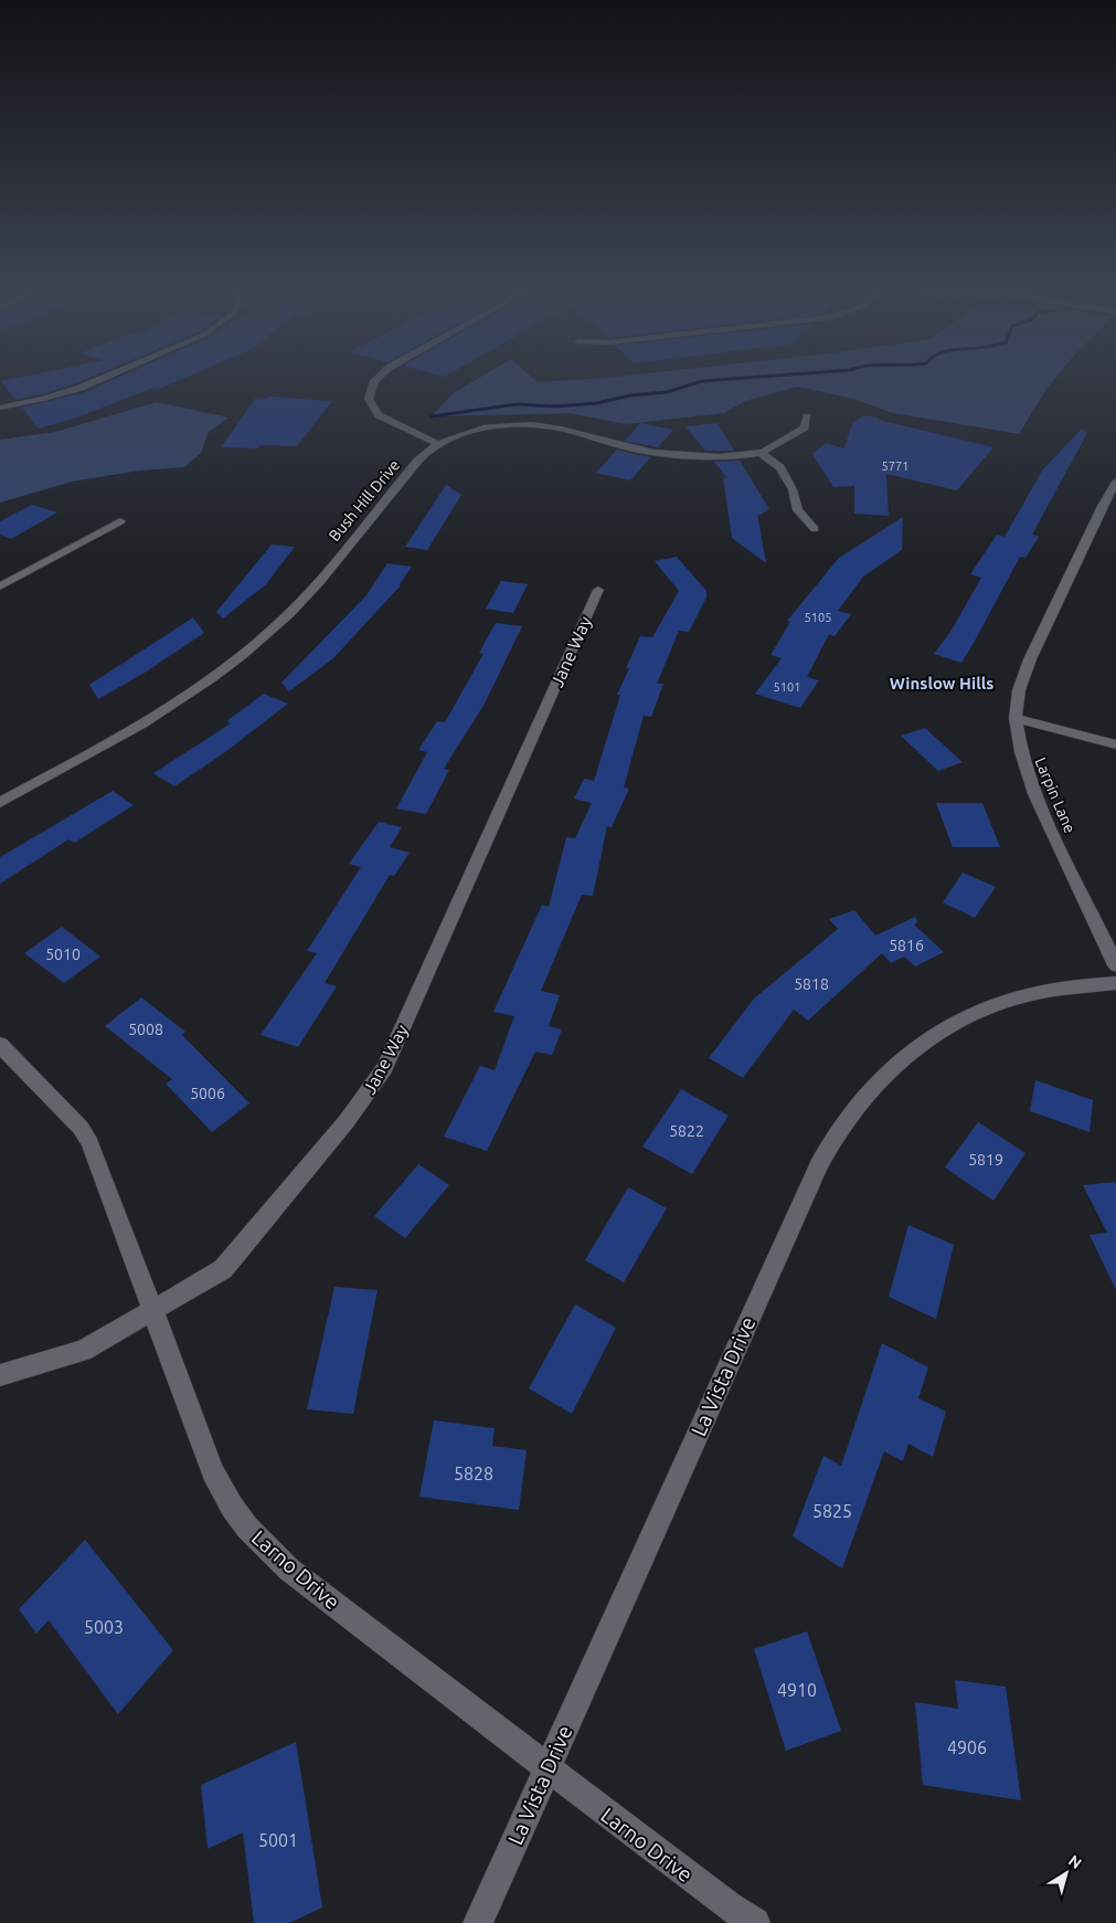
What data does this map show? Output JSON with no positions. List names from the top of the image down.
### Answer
{
  "streets": {
    "street": [
      "Bush Hill Drive",
      "Jane Way",
      "Larpin Lane",
      "La Vista Drive",
      "Larno Drive"
    ]
  },
  "crossings": [
    ["Jane Way", "Larno Drive"],
    ["La Vista Drive", "Larno Drive"]
  ],
  "districts": ["Winslow Hills"],
  "house_numbers": [
    "5771",
    "5105",
    "5101",
    "5816",
    "5010",
    "5818",
    "5008",
    "5006",
    "5822",
    "5819",
    "5828",
    "5825",
    "5003",
    "4910",
    "4906",
    "5001"
  ],
  "north": "top right"
}
